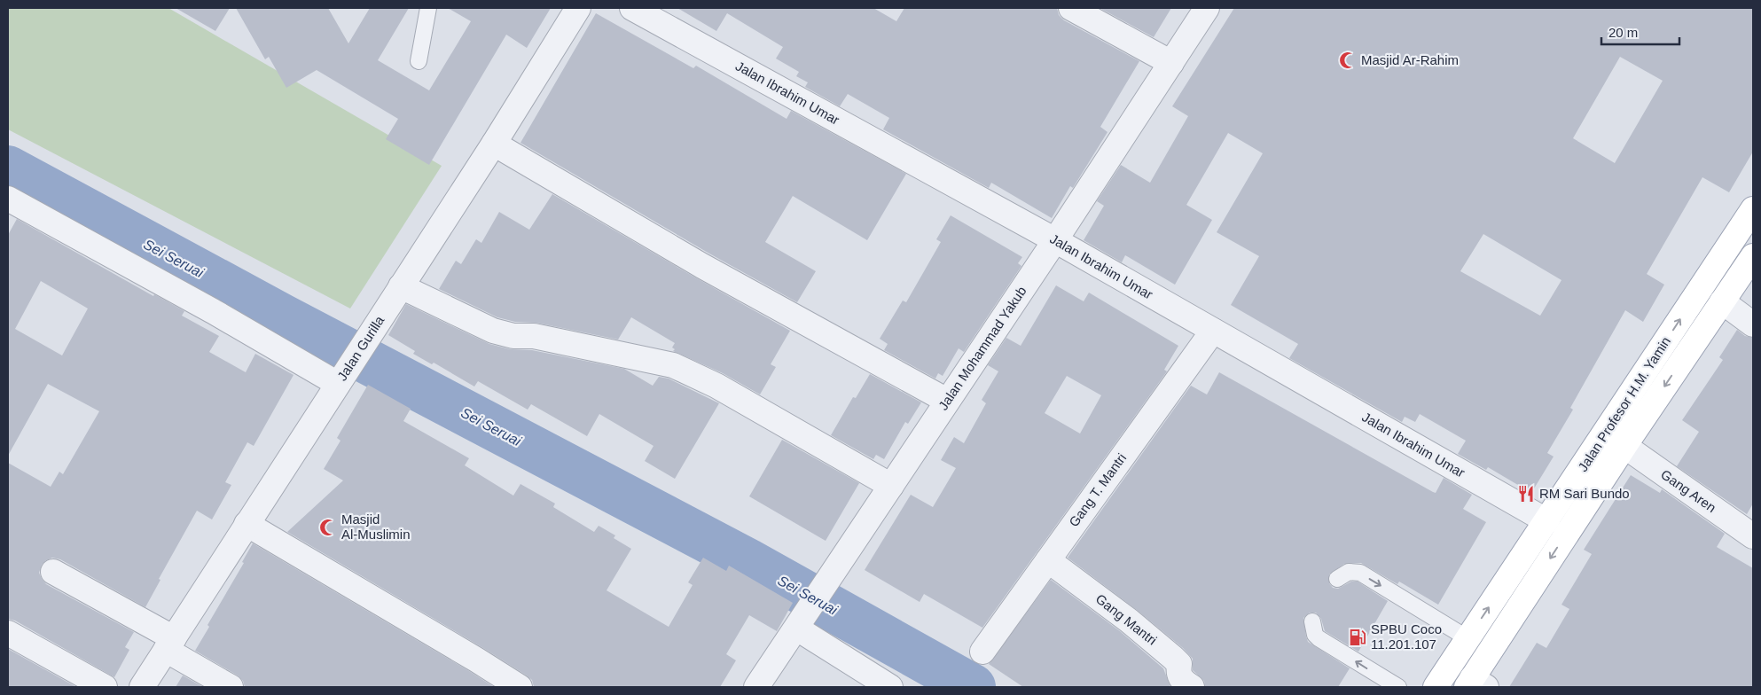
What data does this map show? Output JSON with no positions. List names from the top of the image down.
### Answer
{
  "streets": {
    "main road": ["Jalan Profesor H.M. Yamin"],
    "street": [
      "Jalan Ibrahim Umar",
      "Jalan Gurilla",
      "Jalan Mohammad Yakub",
      "Gang T. Mantri",
      "Gang Aren",
      "Gang Mantri"
    ]
  },
  "crossings": [
    ["Jalan Ibrahim Umar", "Jalan Mohammad Yakub"],
    ["Jalan Ibrahim Umar", "Jalan Profesor H.M. Yamin"],
    ["Jalan Ibrahim Umar", "Gang T. Mantri"],
    ["Jalan Profesor H.M. Yamin", "Gang Aren"],
    ["Gang T. Mantri", "Gang Mantri"]
  ],
  "water": ["Sei Seruai"],
  "places": {
    "mosque": ["Masjid Ar-Rahim", "Masjid Al-Muslimin"],
    "restaurant": ["RM Sari Bundo"],
    "fuel station": ["SPBU Coco 11.201.107"]
  },
  "scale_bar": "20 m"
}
